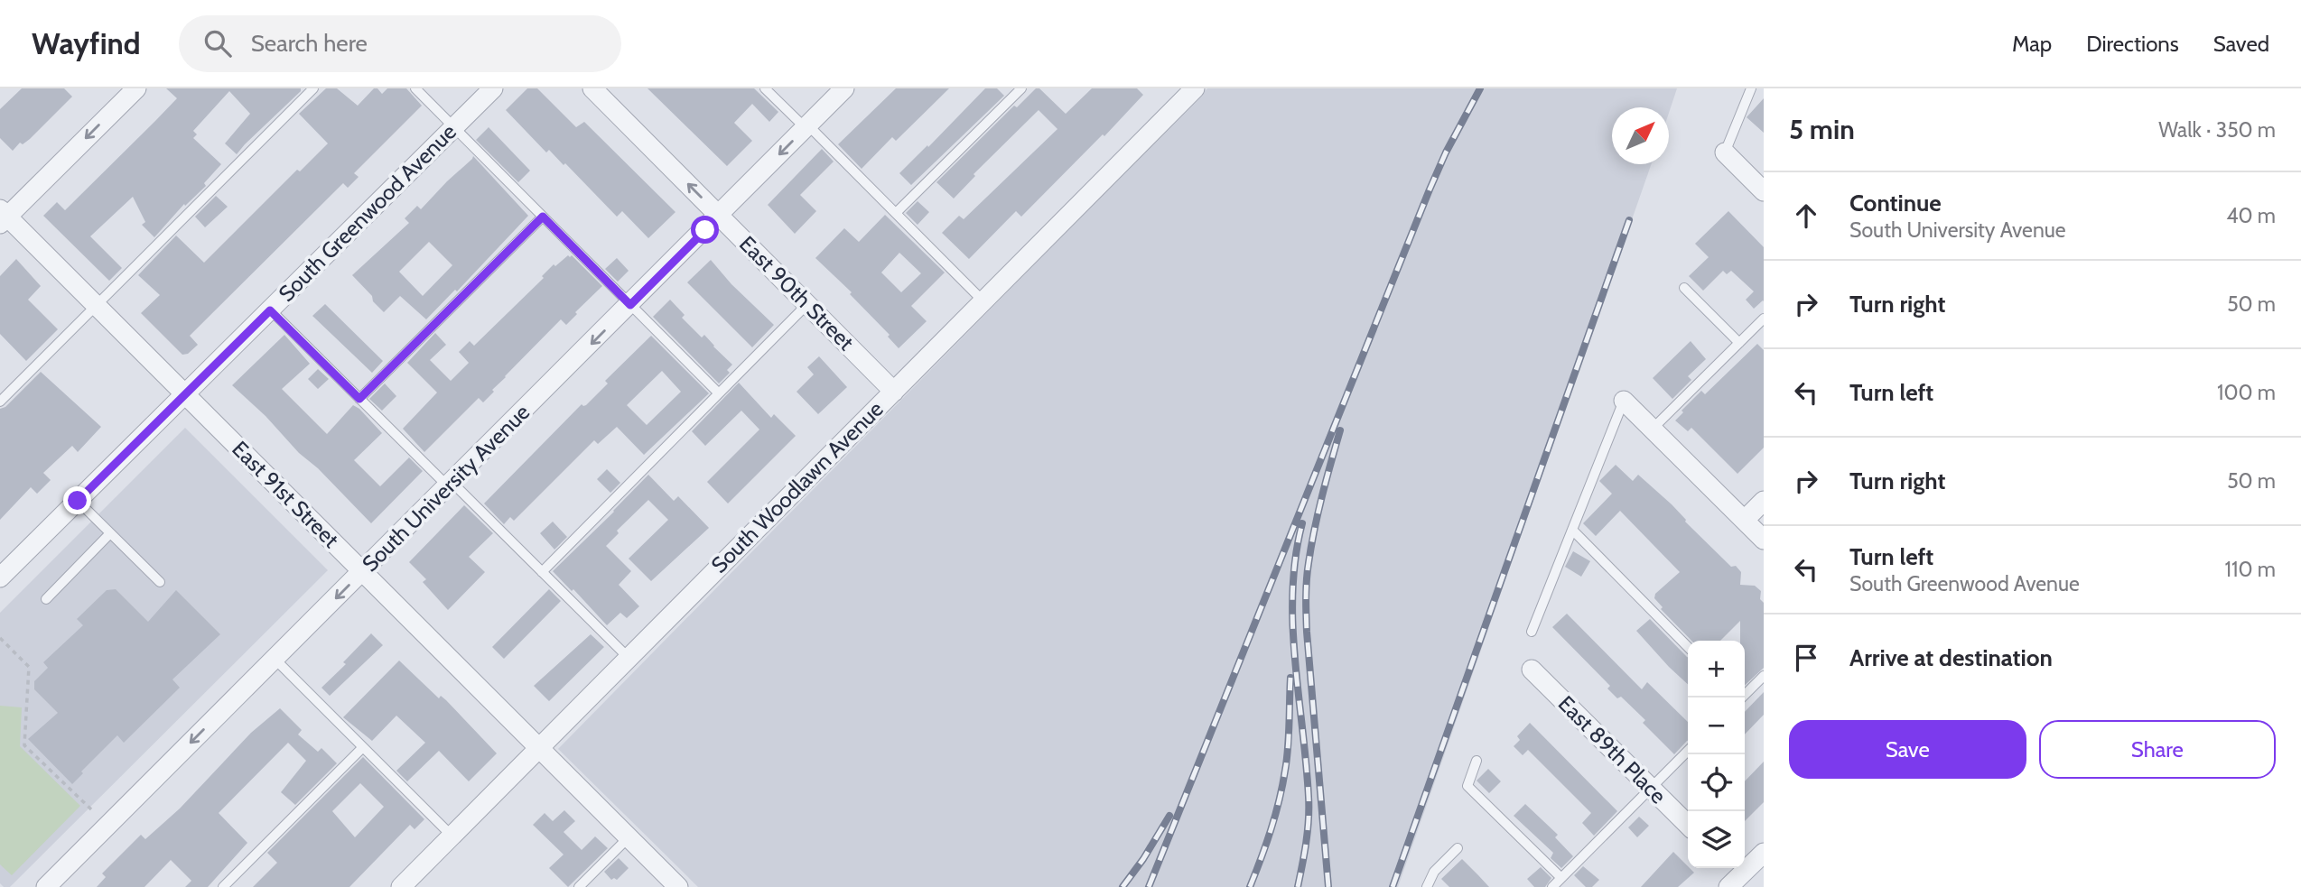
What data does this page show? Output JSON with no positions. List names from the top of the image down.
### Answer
{
  "streets": {
    "street": [
      "South Greenwood Avenue",
      "East 90th Street",
      "South Woodlawn Avenue",
      "South University Avenue",
      "East 91st Street",
      "East 89th Place"
    ]
  },
  "crossings": [
    ["South Greenwood Avenue", "East 91st Street"],
    ["East 90th Street", "South Woodlawn Avenue"],
    ["East 90th Street", "South University Avenue"],
    ["South Woodlawn Avenue", "East 91st Street"],
    ["South University Avenue", "East 91st Street"]
  ],
  "one_way": ["East 90th Street", "South University Avenue"],
  "north": "top right",
  "page": {
    "header": "Wayfind",
    "search": "Search here",
    "nav": ["Map", "Directions", "Saved"],
    "heading": ["5 min", "Walk · 350 m"],
    "list": [
      ["Continue", "South University Avenue", "40 m"],
      ["Turn right", "50 m"],
      ["Turn left", "100 m"],
      ["Turn right", "50 m"],
      ["Turn left", "South Greenwood Avenue", "110 m"],
      "Arrive at destination"
    ],
    "map_buttons": ["+", "−"],
    "buttons": ["Save", "Share"]
  }
}
